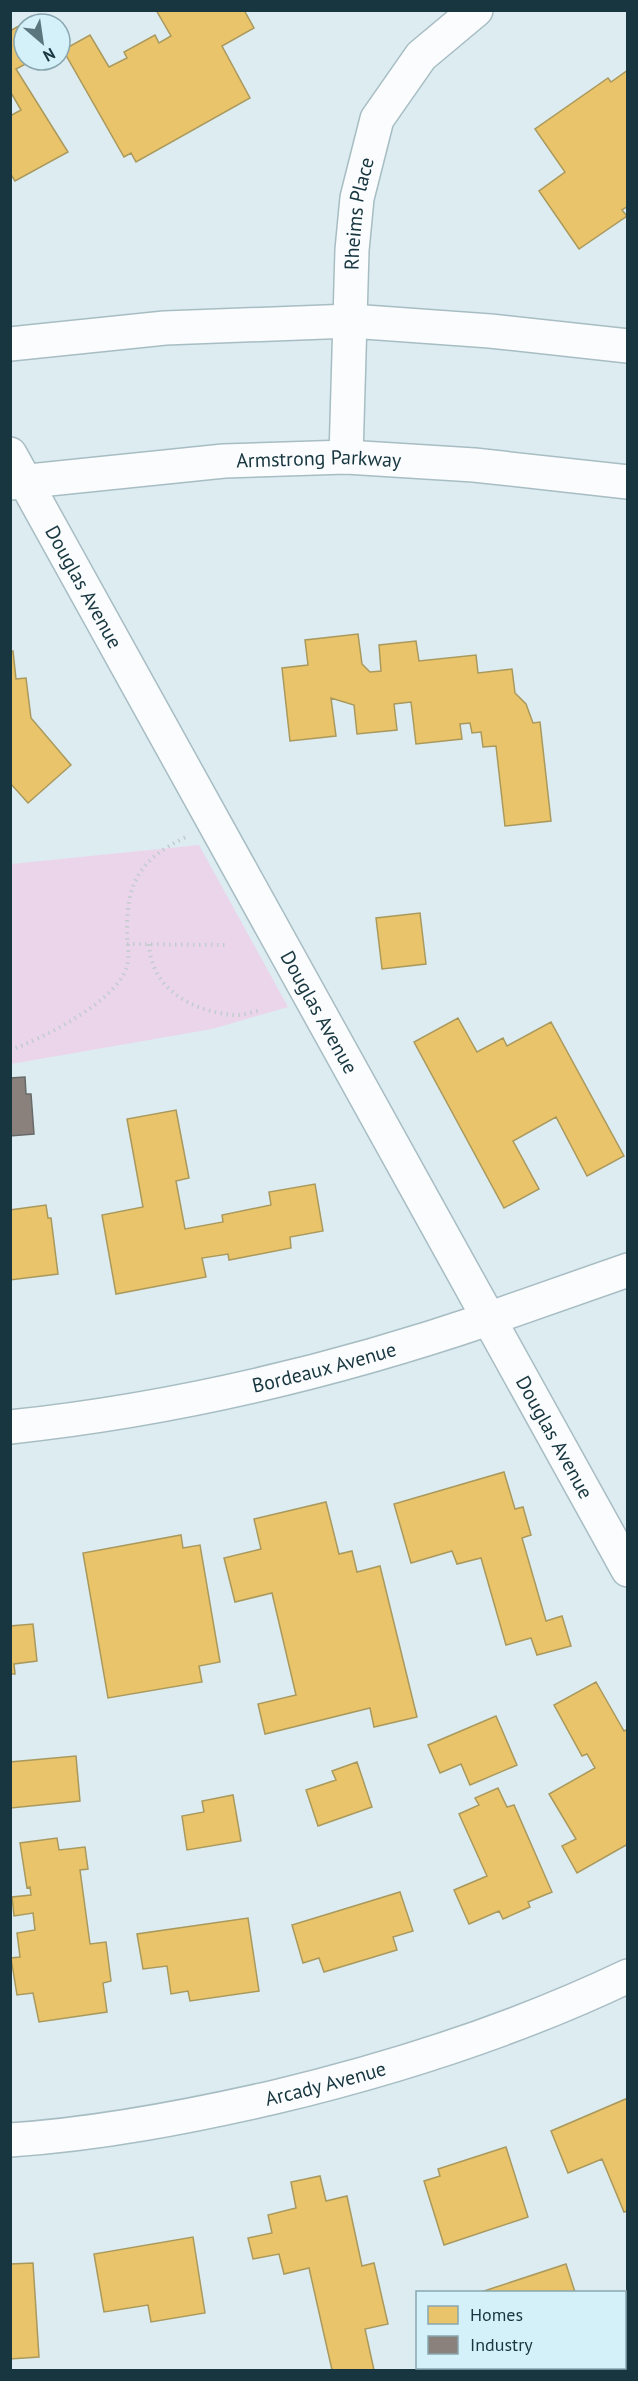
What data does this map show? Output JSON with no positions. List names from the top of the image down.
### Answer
{
  "streets": {
    "street": [
      "Rheims Place",
      "Armstrong Parkway",
      "Douglas Avenue",
      "Bordeaux Avenue",
      "Arcady Avenue"
    ]
  },
  "crossings": [
    ["Rheims Place", "Armstrong Parkway"],
    ["Armstrong Parkway", "Douglas Avenue"],
    ["Douglas Avenue", "Bordeaux Avenue"]
  ],
  "legend": ["Homes", "Industry"],
  "north": "bottom right"
}
